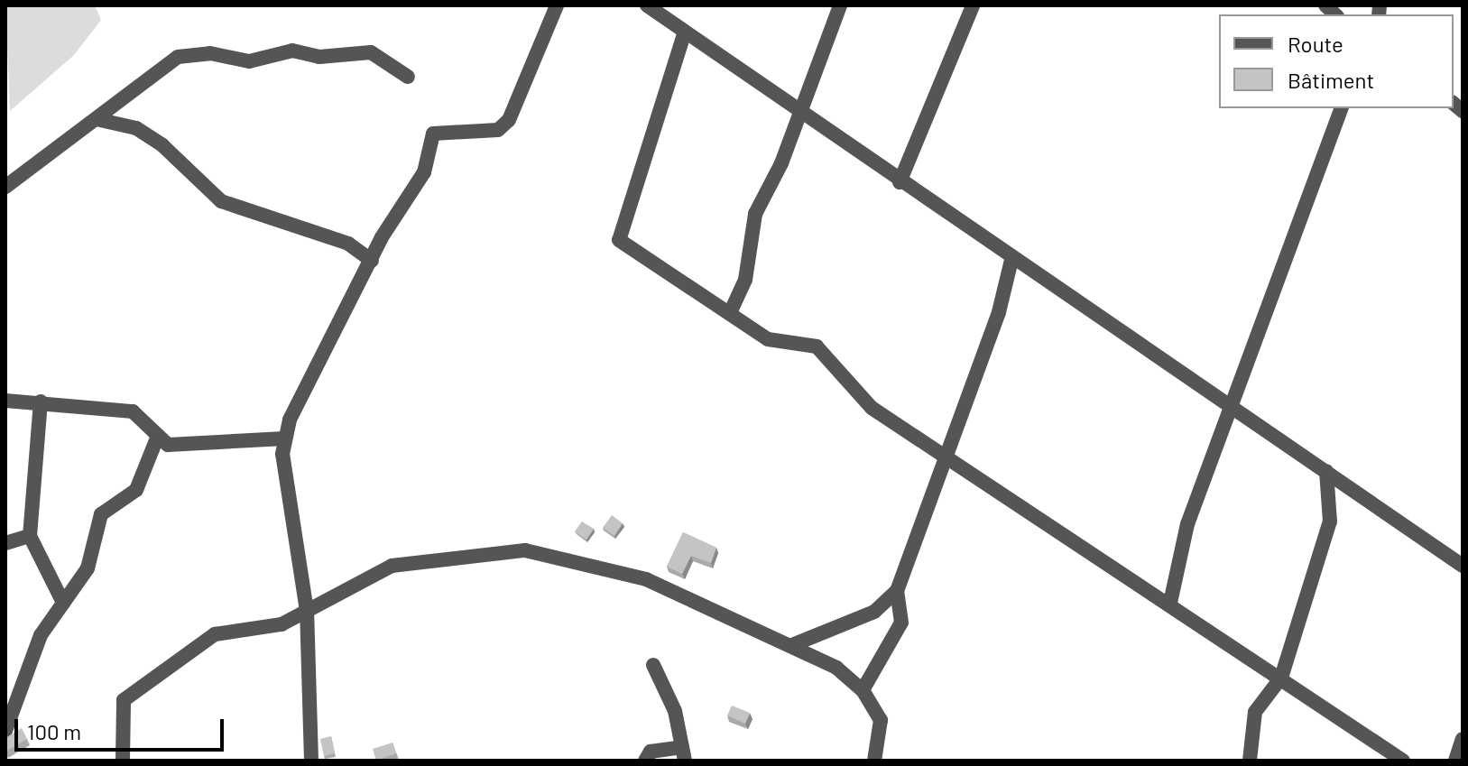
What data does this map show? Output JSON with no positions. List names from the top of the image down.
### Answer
{
  "legend": ["Route", "Bâtiment"],
  "scale_bar": "100 m"
}
